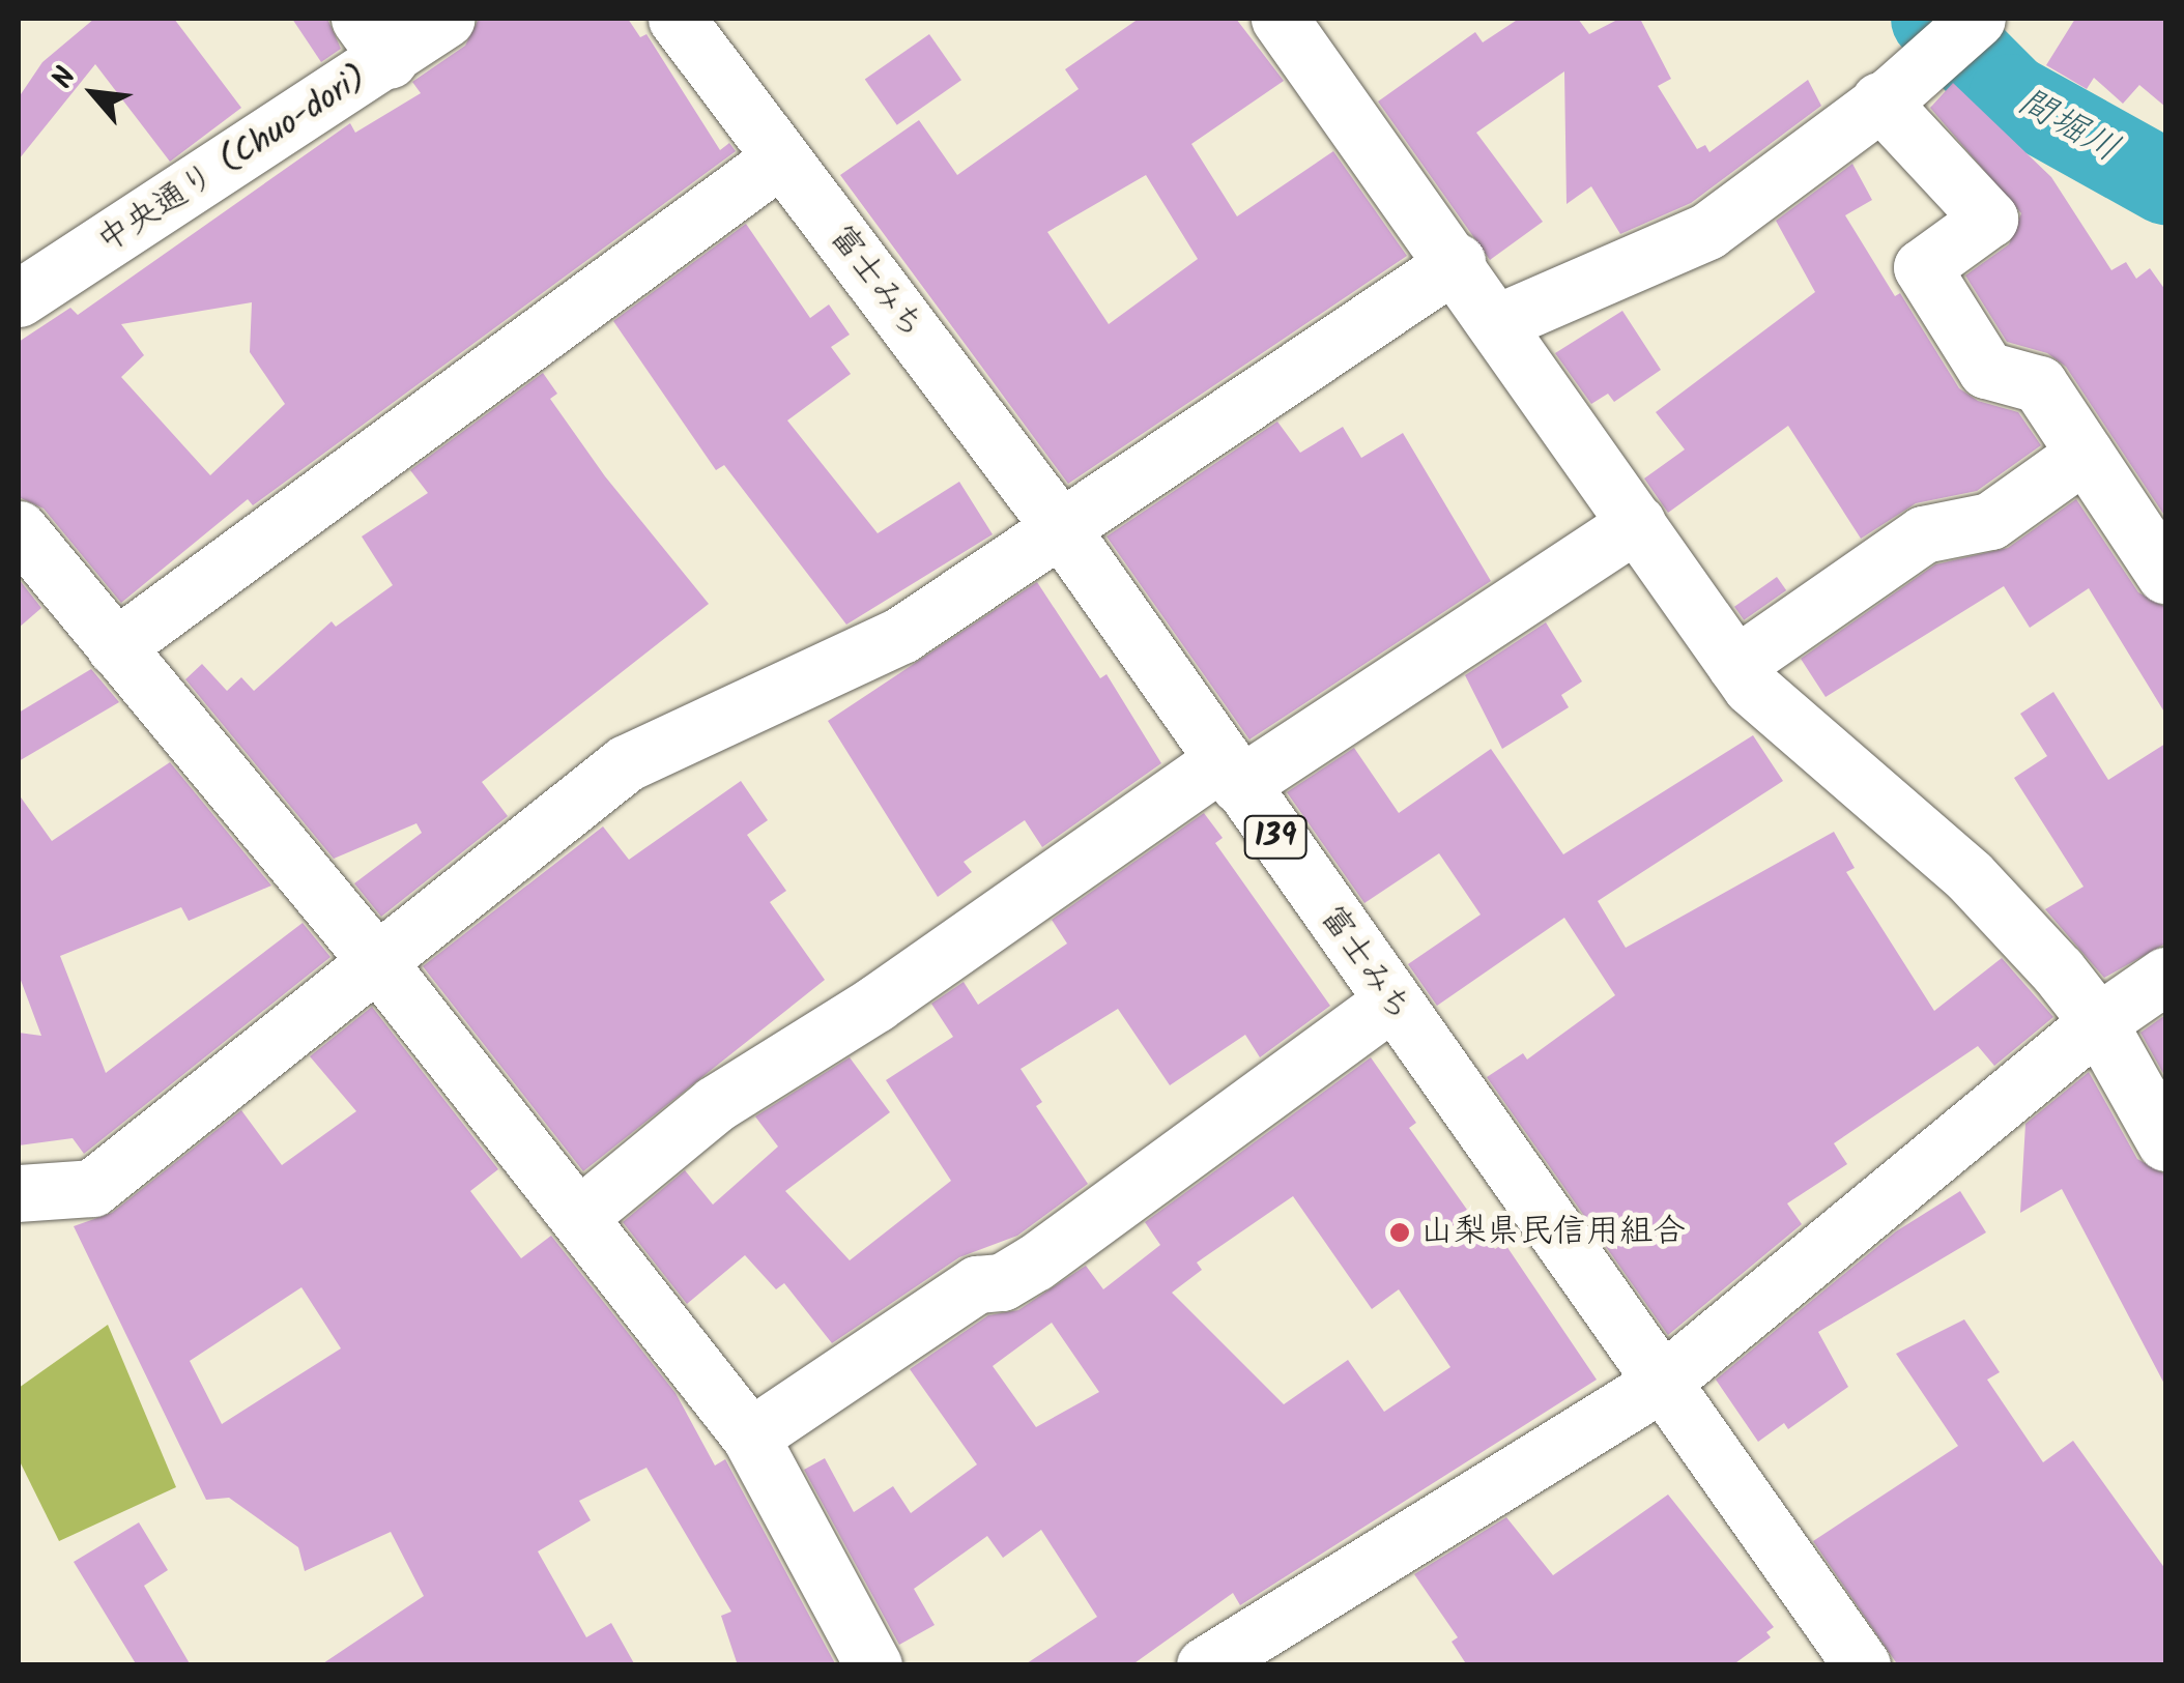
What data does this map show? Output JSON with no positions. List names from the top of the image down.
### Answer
{
  "streets": {
    "main road": ["中央通り (Chuo-dori)", "富士みち", "139"]
  },
  "water": ["間堀川"],
  "places": ["山梨県民信用組合"],
  "north": "top left"
}
